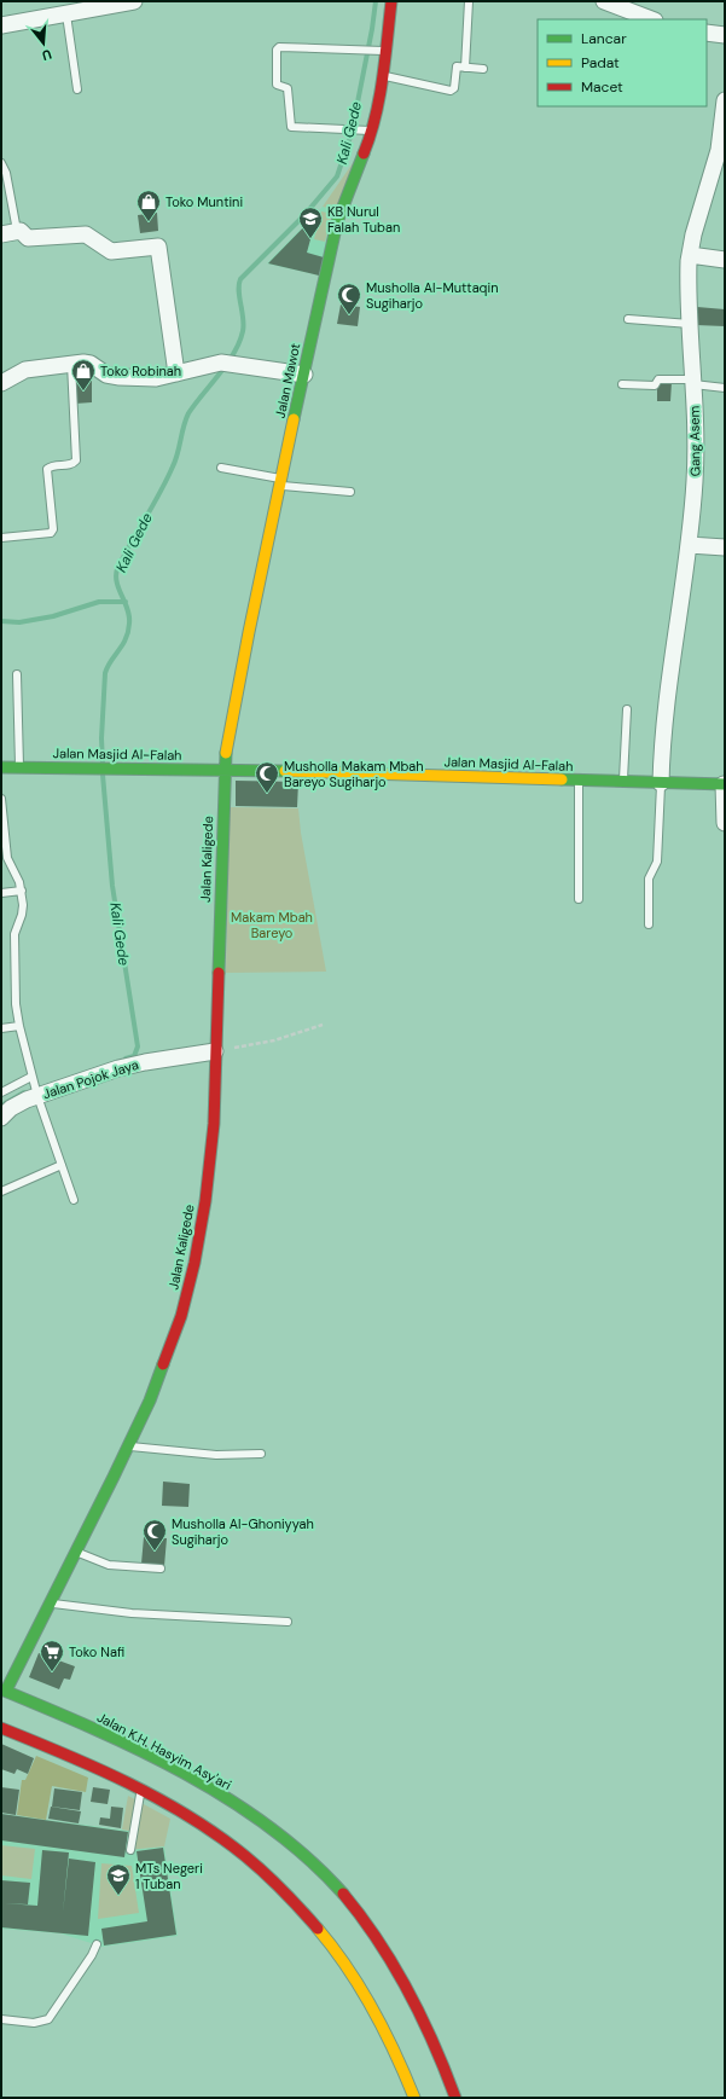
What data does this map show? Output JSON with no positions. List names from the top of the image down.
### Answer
{
  "streets": {
    "main road": [
      "Jalan Mawot",
      "Jalan Masjid Al-Falah",
      "Jalan Kaligede",
      "Jalan K.H. Hasyim Asy'ari"
    ],
    "street": ["Gang Asem", "Jalan Pojok Jaya"]
  },
  "crossings": [
    ["Jalan Mawot", "Jalan Masjid Al-Falah"],
    ["Jalan Mawot", "Jalan Kaligede"],
    ["Gang Asem", "Jalan Masjid Al-Falah"],
    ["Jalan Masjid Al-Falah", "Jalan Kaligede"],
    ["Jalan Kaligede", "Jalan Pojok Jaya"],
    ["Jalan Kaligede", "Jalan K.H. Hasyim Asy'ari"]
  ],
  "water": ["Kali Gede"],
  "parks": ["Makam Mbah Bareyo"],
  "places": {
    "shop": ["Toko Muntini", "Toko Robinah"],
    "school or university": ["KB Nurul Falah Tuban", "MTs Negeri 1 Tuban"],
    "mosque": ["Musholla Al-Muttaqin Sugiharjo", "Musholla Makam Mbah Bareyo Sugiharjo", "Musholla Al-Ghoniyyah Sugiharjo"],
    "supermarket": ["Toko Nafi"]
  },
  "legend": ["Lancar", "Padat", "Macet"],
  "north": "bottom"
}
